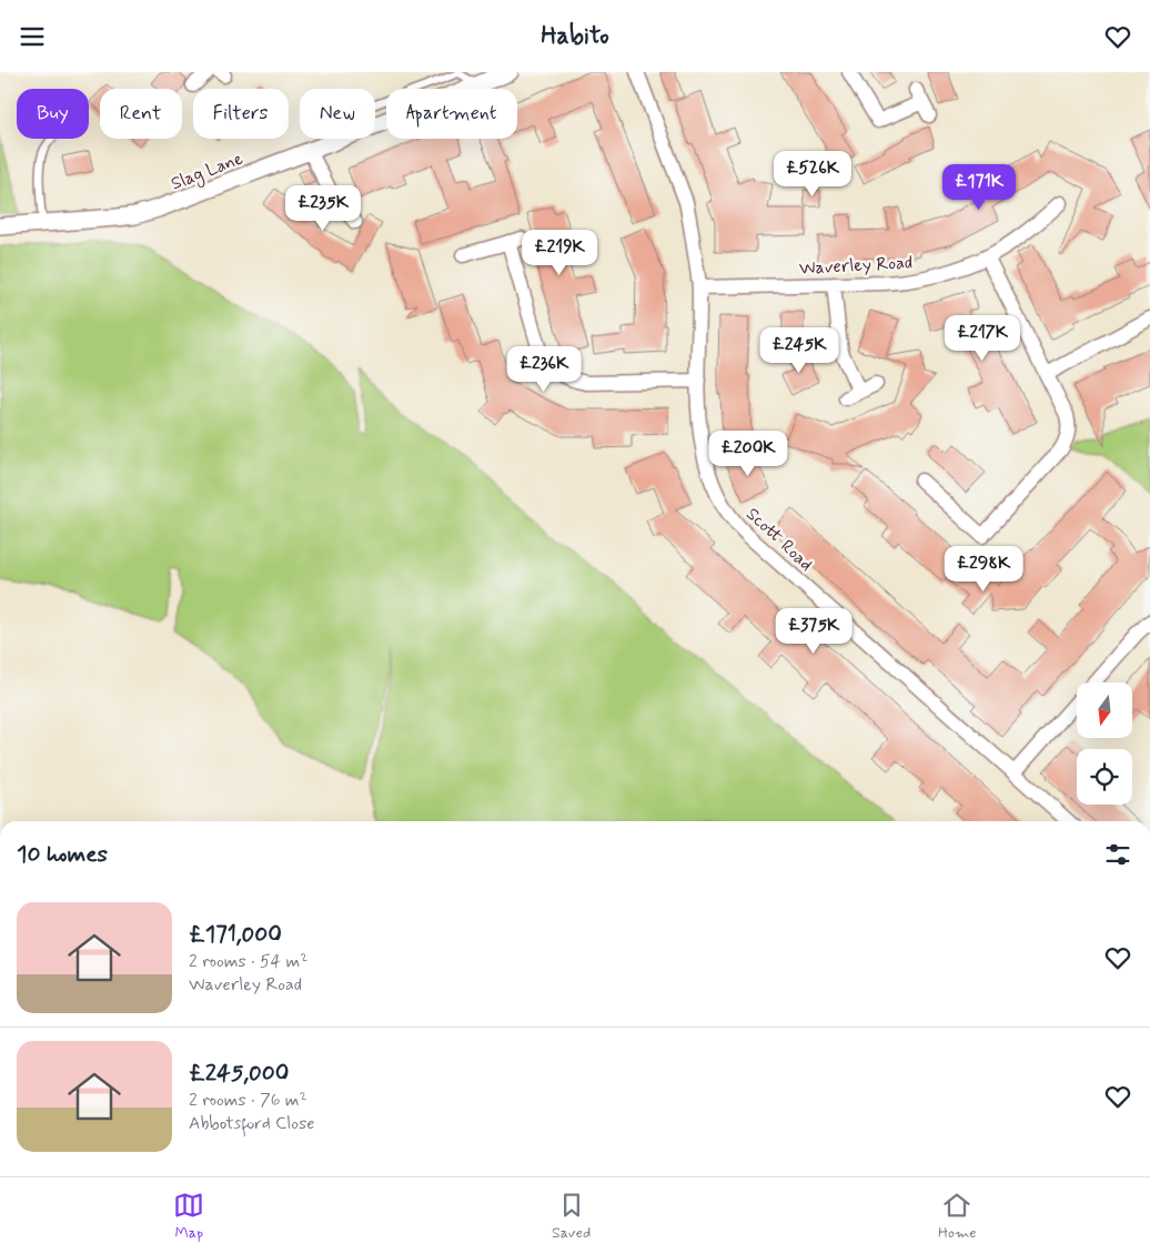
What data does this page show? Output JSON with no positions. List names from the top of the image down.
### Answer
{
  "streets": {
    "street": ["Slag Lane", "Waverley Road", "Scott Road"]
  },
  "crossings": [
    ["Waverley Road", "Scott Road"]
  ],
  "north": "bottom",
  "page": {
    "header": "Habito",
    "chip": [
      "Buy",
      "Rent",
      "Filters",
      "New",
      "Apartment"
    ],
    "price": [
      "£526K",
      "£171K",
      "£235K",
      "£219K",
      "£217K",
      "£245K",
      "£236K",
      "£200K",
      "£298K",
      "£375K"
    ],
    "heading": "10 homes",
    "list": [
      {
        "name": "£171,000",
        "note": "2 rooms · 54 m² · Waverley Road"
      },
      {
        "name": "£245,000",
        "note": "2 rooms · 76 m² · Abbotsford Close"
      }
    ],
    "tabs": ["Map", "Saved", "Home"]
  }
}
